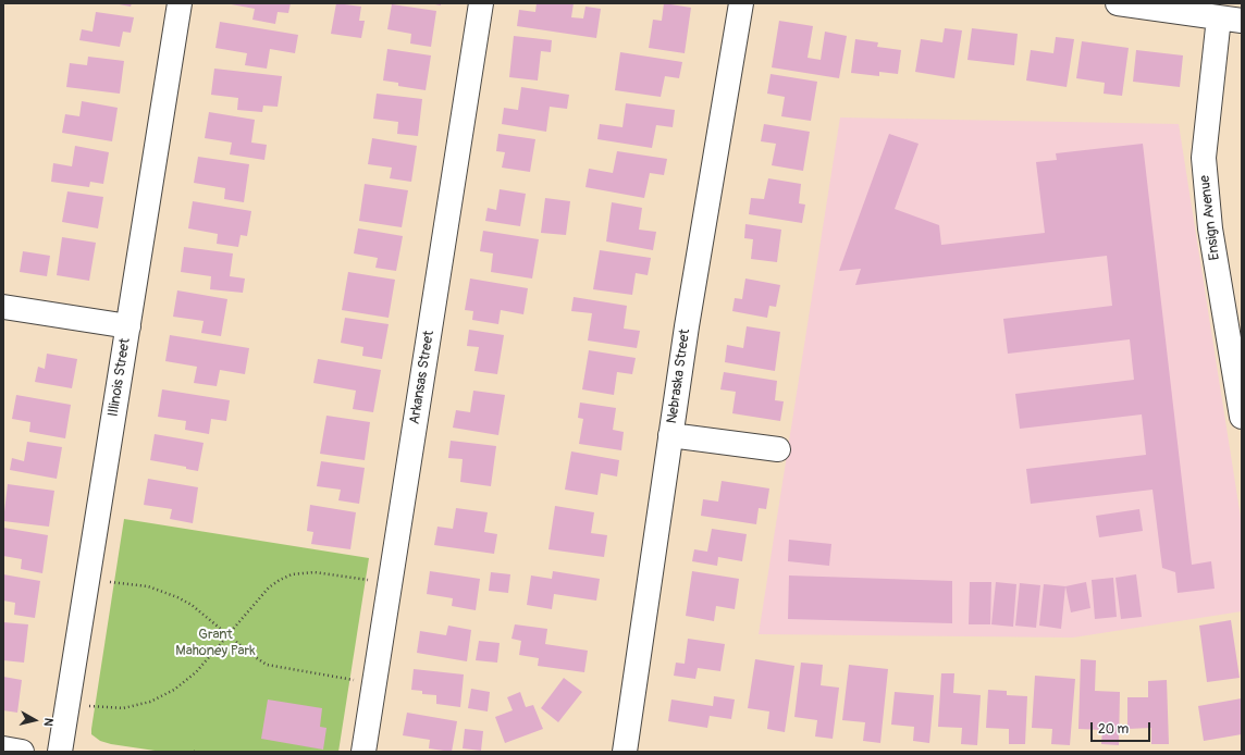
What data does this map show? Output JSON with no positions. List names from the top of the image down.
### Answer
{
  "streets": {
    "street": [
      "Ensign Avenue",
      "Nebraska Street",
      "Illinois Street",
      "Arkansas Street"
    ]
  },
  "parks": ["Grant Mahoney Park"],
  "scale_bar": "20 m",
  "north": "right"
}
